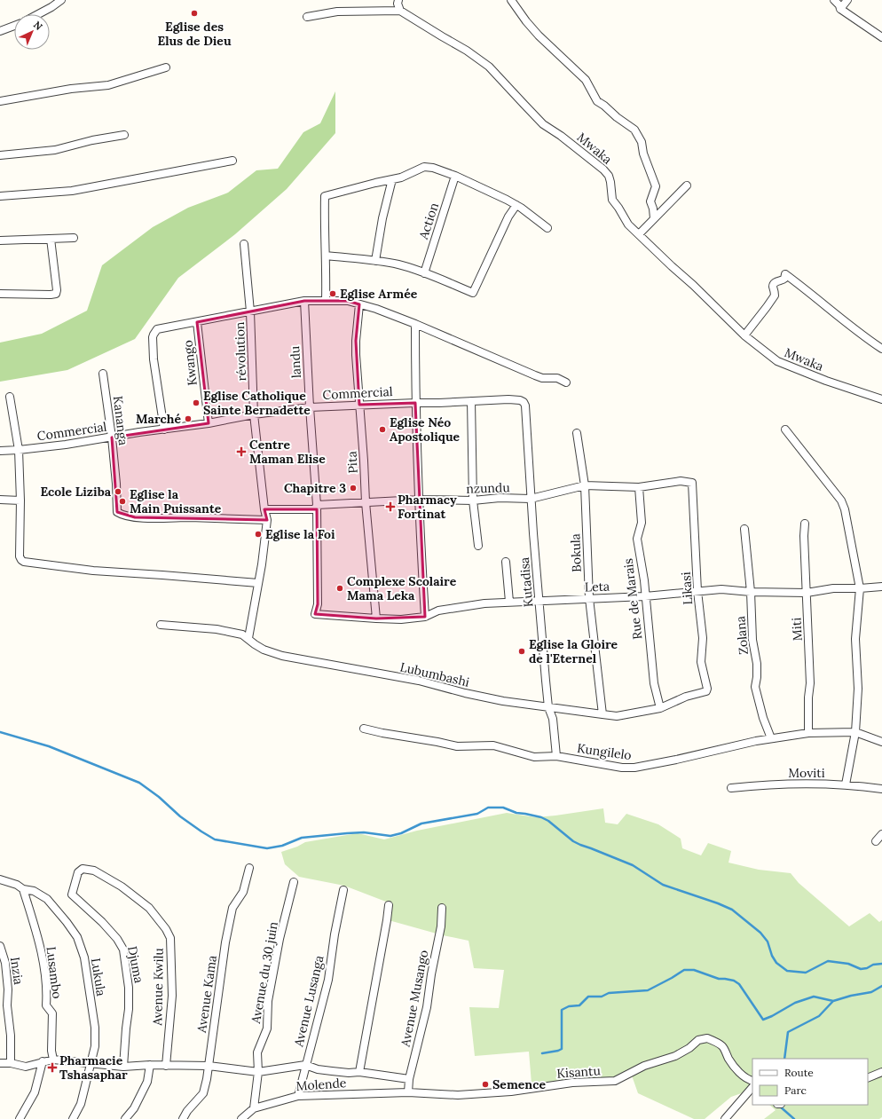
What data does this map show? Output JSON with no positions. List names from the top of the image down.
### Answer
{
  "streets": {
    "street": [
      "Mwaka",
      "Action",
      "révolution",
      "landu",
      "Kwango",
      "Commercial",
      "Kananga",
      "Pita",
      "nzundu",
      "Bokula",
      "Kutadisa",
      "Leta",
      "Likasi",
      "Rue de Marais",
      "Miti",
      "Zolana",
      "Lubumbashi",
      "Kungilelo",
      "Moviti",
      "Djuma",
      "Inzia",
      "Lusambo",
      "Avenue du 30 juin",
      "Lukula",
      "Avenue Kwilu",
      "Avenue Kama",
      "Avenue Musango",
      "Avenue Lusanga",
      "Kisantu",
      "Molende"
    ]
  },
  "crossings": [
    ["révolution", "Commercial"],
    ["révolution", "Kananga"],
    ["révolution", "nzundu"],
    ["landu", "Commercial"],
    ["landu", "nzundu"],
    ["landu", "Leta"],
    ["Kwango", "Commercial"],
    ["Commercial", "Kananga"],
    ["Commercial", "Pita"],
    ["Commercial", "Kutadisa"],
    ["Pita", "nzundu"],
    ["Pita", "Leta"],
    ["nzundu", "Bokula"],
    ["nzundu", "Kutadisa"],
    ["nzundu", "Likasi"],
    ["nzundu", "Rue de Marais"],
    ["Bokula", "Leta"],
    ["Bokula", "Lubumbashi"],
    ["Kutadisa", "Leta"],
    ["Kutadisa", "Lubumbashi"],
    ["Kutadisa", "Kungilelo"],
    ["Leta", "Likasi"],
    ["Leta", "Rue de Marais"],
    ["Leta", "Miti"],
    ["Leta", "Zolana"],
    ["Likasi", "Lubumbashi"],
    ["Rue de Marais", "Lubumbashi"],
    ["Miti", "Kungilelo"],
    ["Zolana", "Kungilelo"],
    ["Djuma", "Avenue Kwilu"],
    ["Lusambo", "Lukula"],
    ["Avenue du 30 juin", "Molende"],
    ["Avenue Musango", "Kisantu"],
    ["Avenue Musango", "Molende"],
    ["Avenue Lusanga", "Molende"],
    ["Kisantu", "Molende"]
  ],
  "places": {
    "other": [
      "Eglise des Elus de Dieu",
      "Eglise Armée",
      "Eglise Catholique Sainte Bernadette",
      "Marché",
      "Eglise Néo Apostolique",
      "Chapitre 3",
      "Ecole Liziba",
      "Eglise la Main Puissante",
      "Eglise la Foi",
      "Complexe Scolaire Mama Leka",
      "Eglise la Gloire de l'Eternel",
      "Semence"
    ],
    "health": ["Centre Maman Elise", "Pharmacy Fortinat", "Pharmacie Tshasaphar"]
  },
  "legend": ["Route", "Parc"],
  "north": "top right"
}
